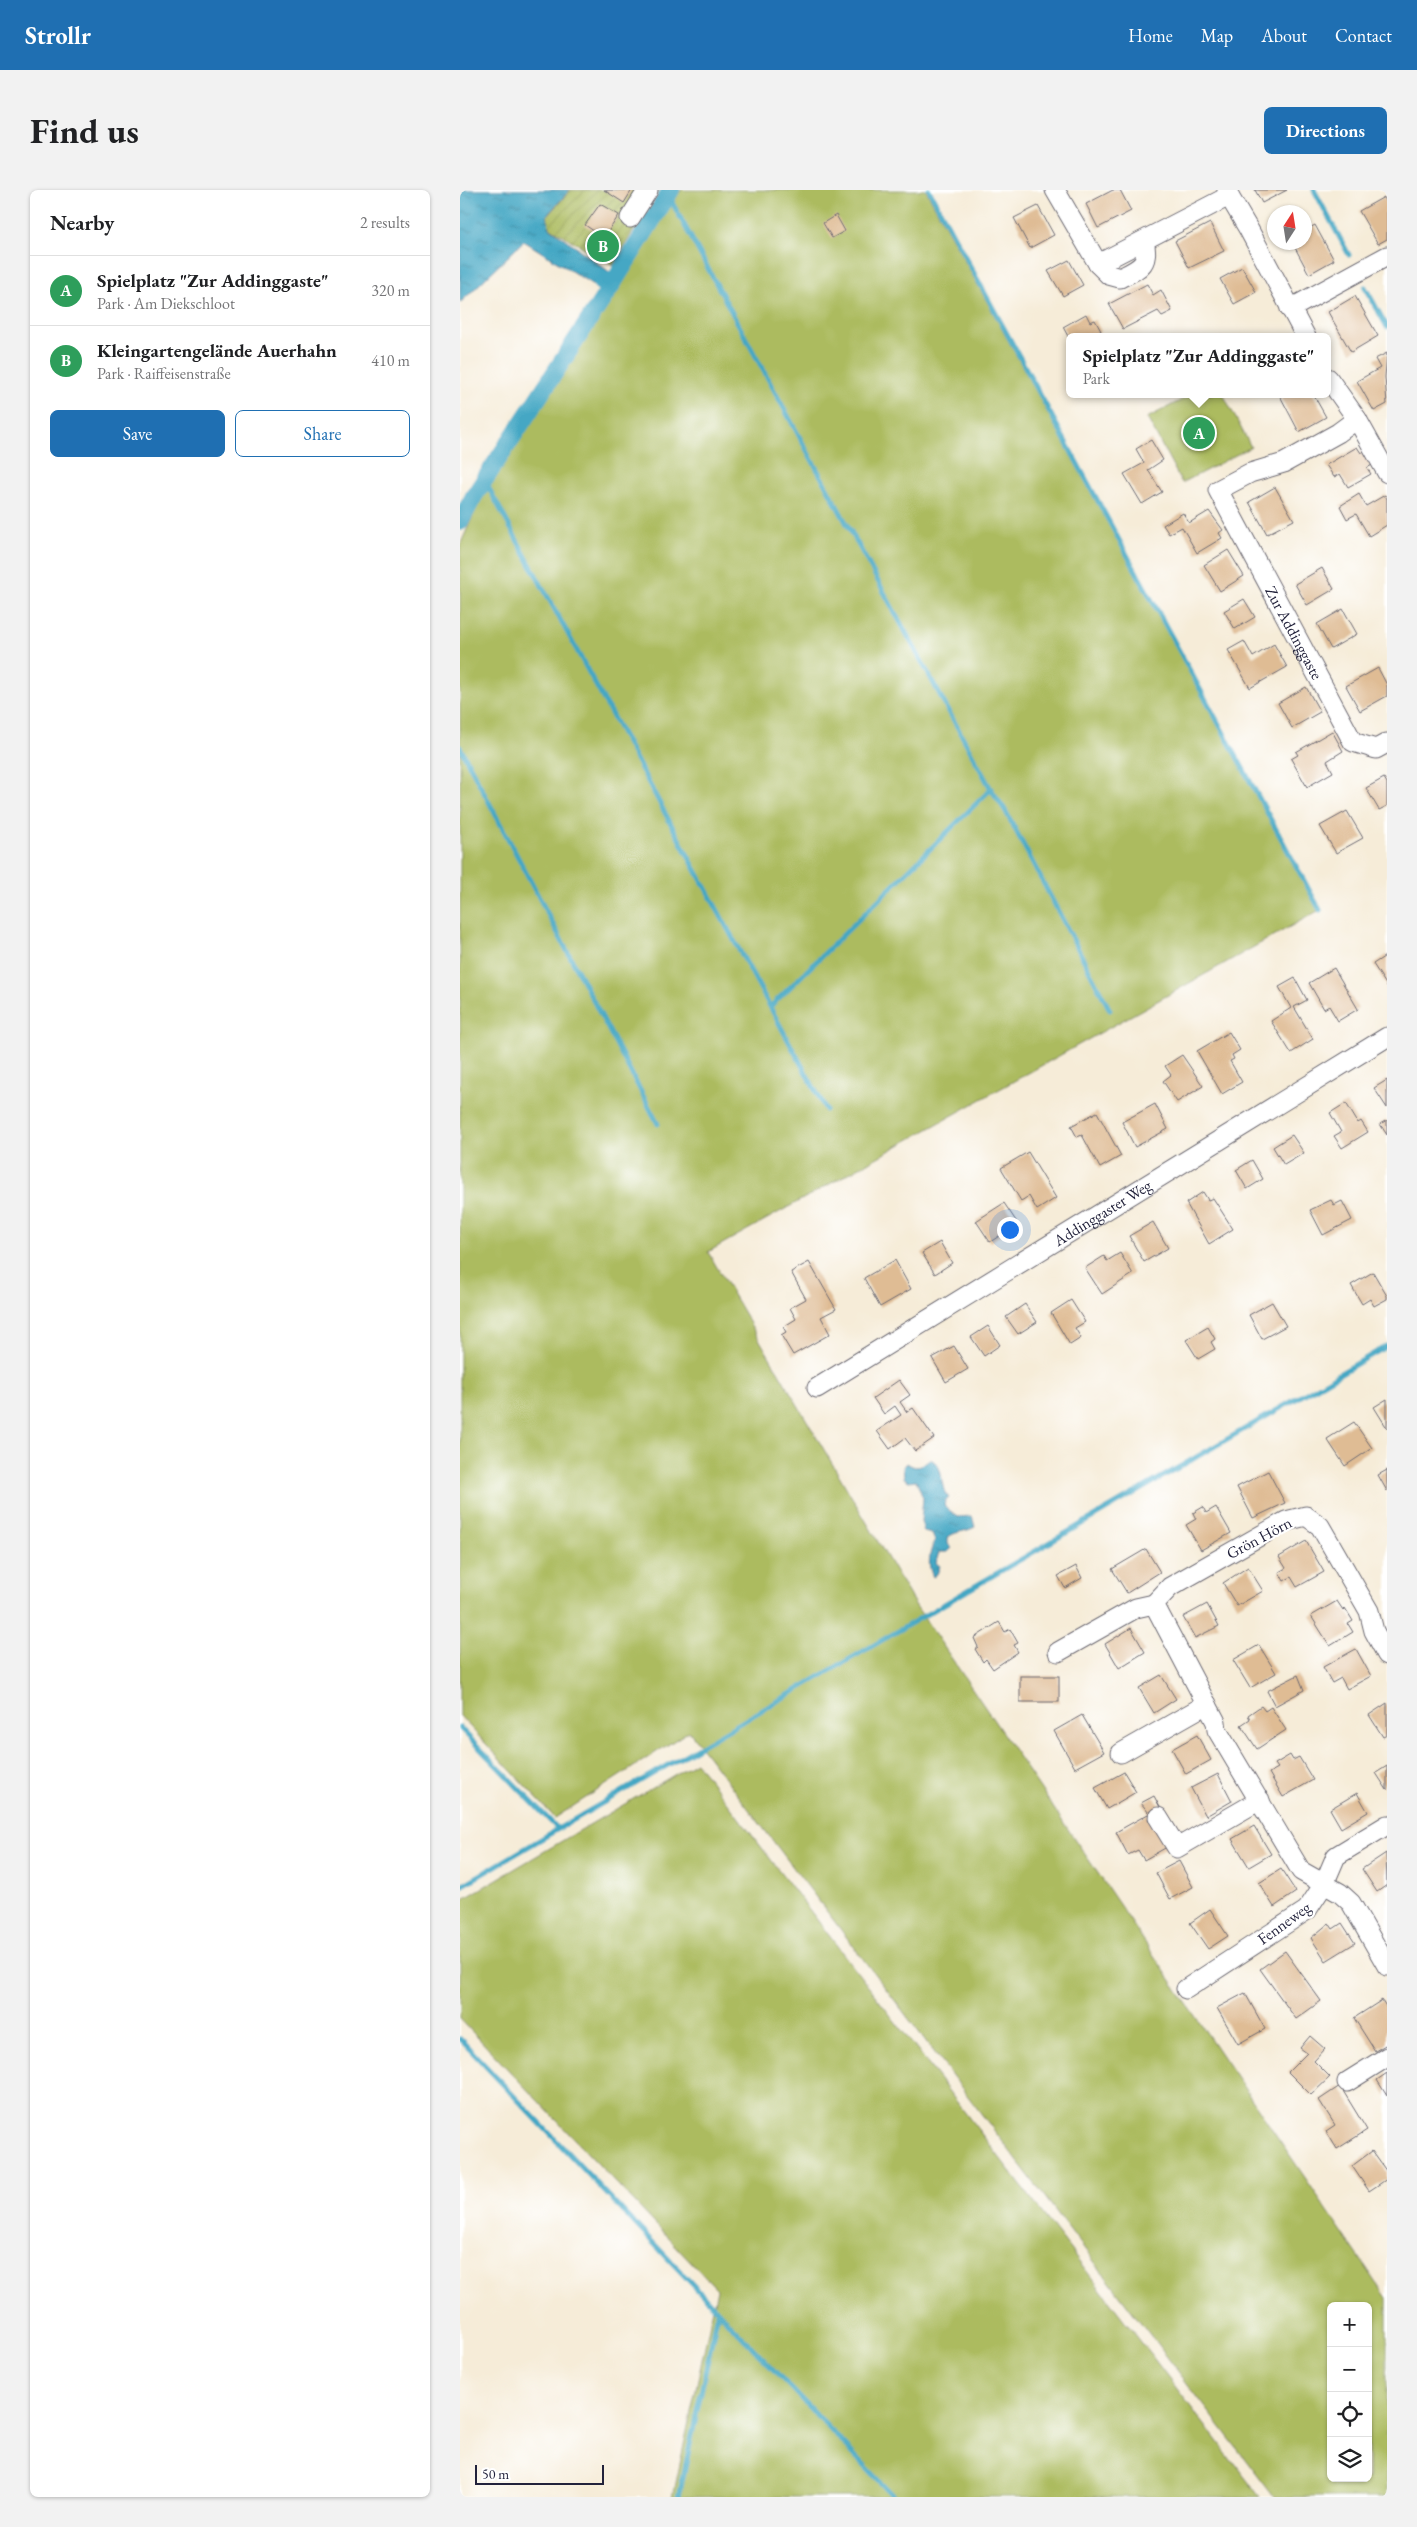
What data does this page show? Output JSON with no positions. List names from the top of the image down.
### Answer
{
  "streets": {
    "street": [
      "Zur Addinggaste",
      "Addinggaster Weg",
      "Grön Hörn",
      "Fenneweg"
    ]
  },
  "scale_bar": "50 m",
  "north": "top",
  "page": {
    "header": "Strollr",
    "nav": [
      "Home",
      "Map",
      "About",
      "Contact"
    ],
    "buttons": [
      "Directions",
      ["Save", "Share"]
    ],
    "title": "Find us",
    "heading": ["Nearby", "2 results"],
    "pins": ["B", "A"],
    "list": [
      {
        "mark": "A",
        "name": "Spielplatz \"Zur Addinggaste\"",
        "note": "Park · Am Diekschloot",
        "value": "320 m"
      },
      {
        "mark": "B",
        "name": "Kleingartengelände Auerhahn",
        "note": "Park · Raiffeisenstraße",
        "value": "410 m"
      }
    ],
    "popup": ["Spielplatz \"Zur Addinggaste\"", "Park"],
    "map_buttons": ["+", "−"],
    "scale": "50 m"
  }
}
